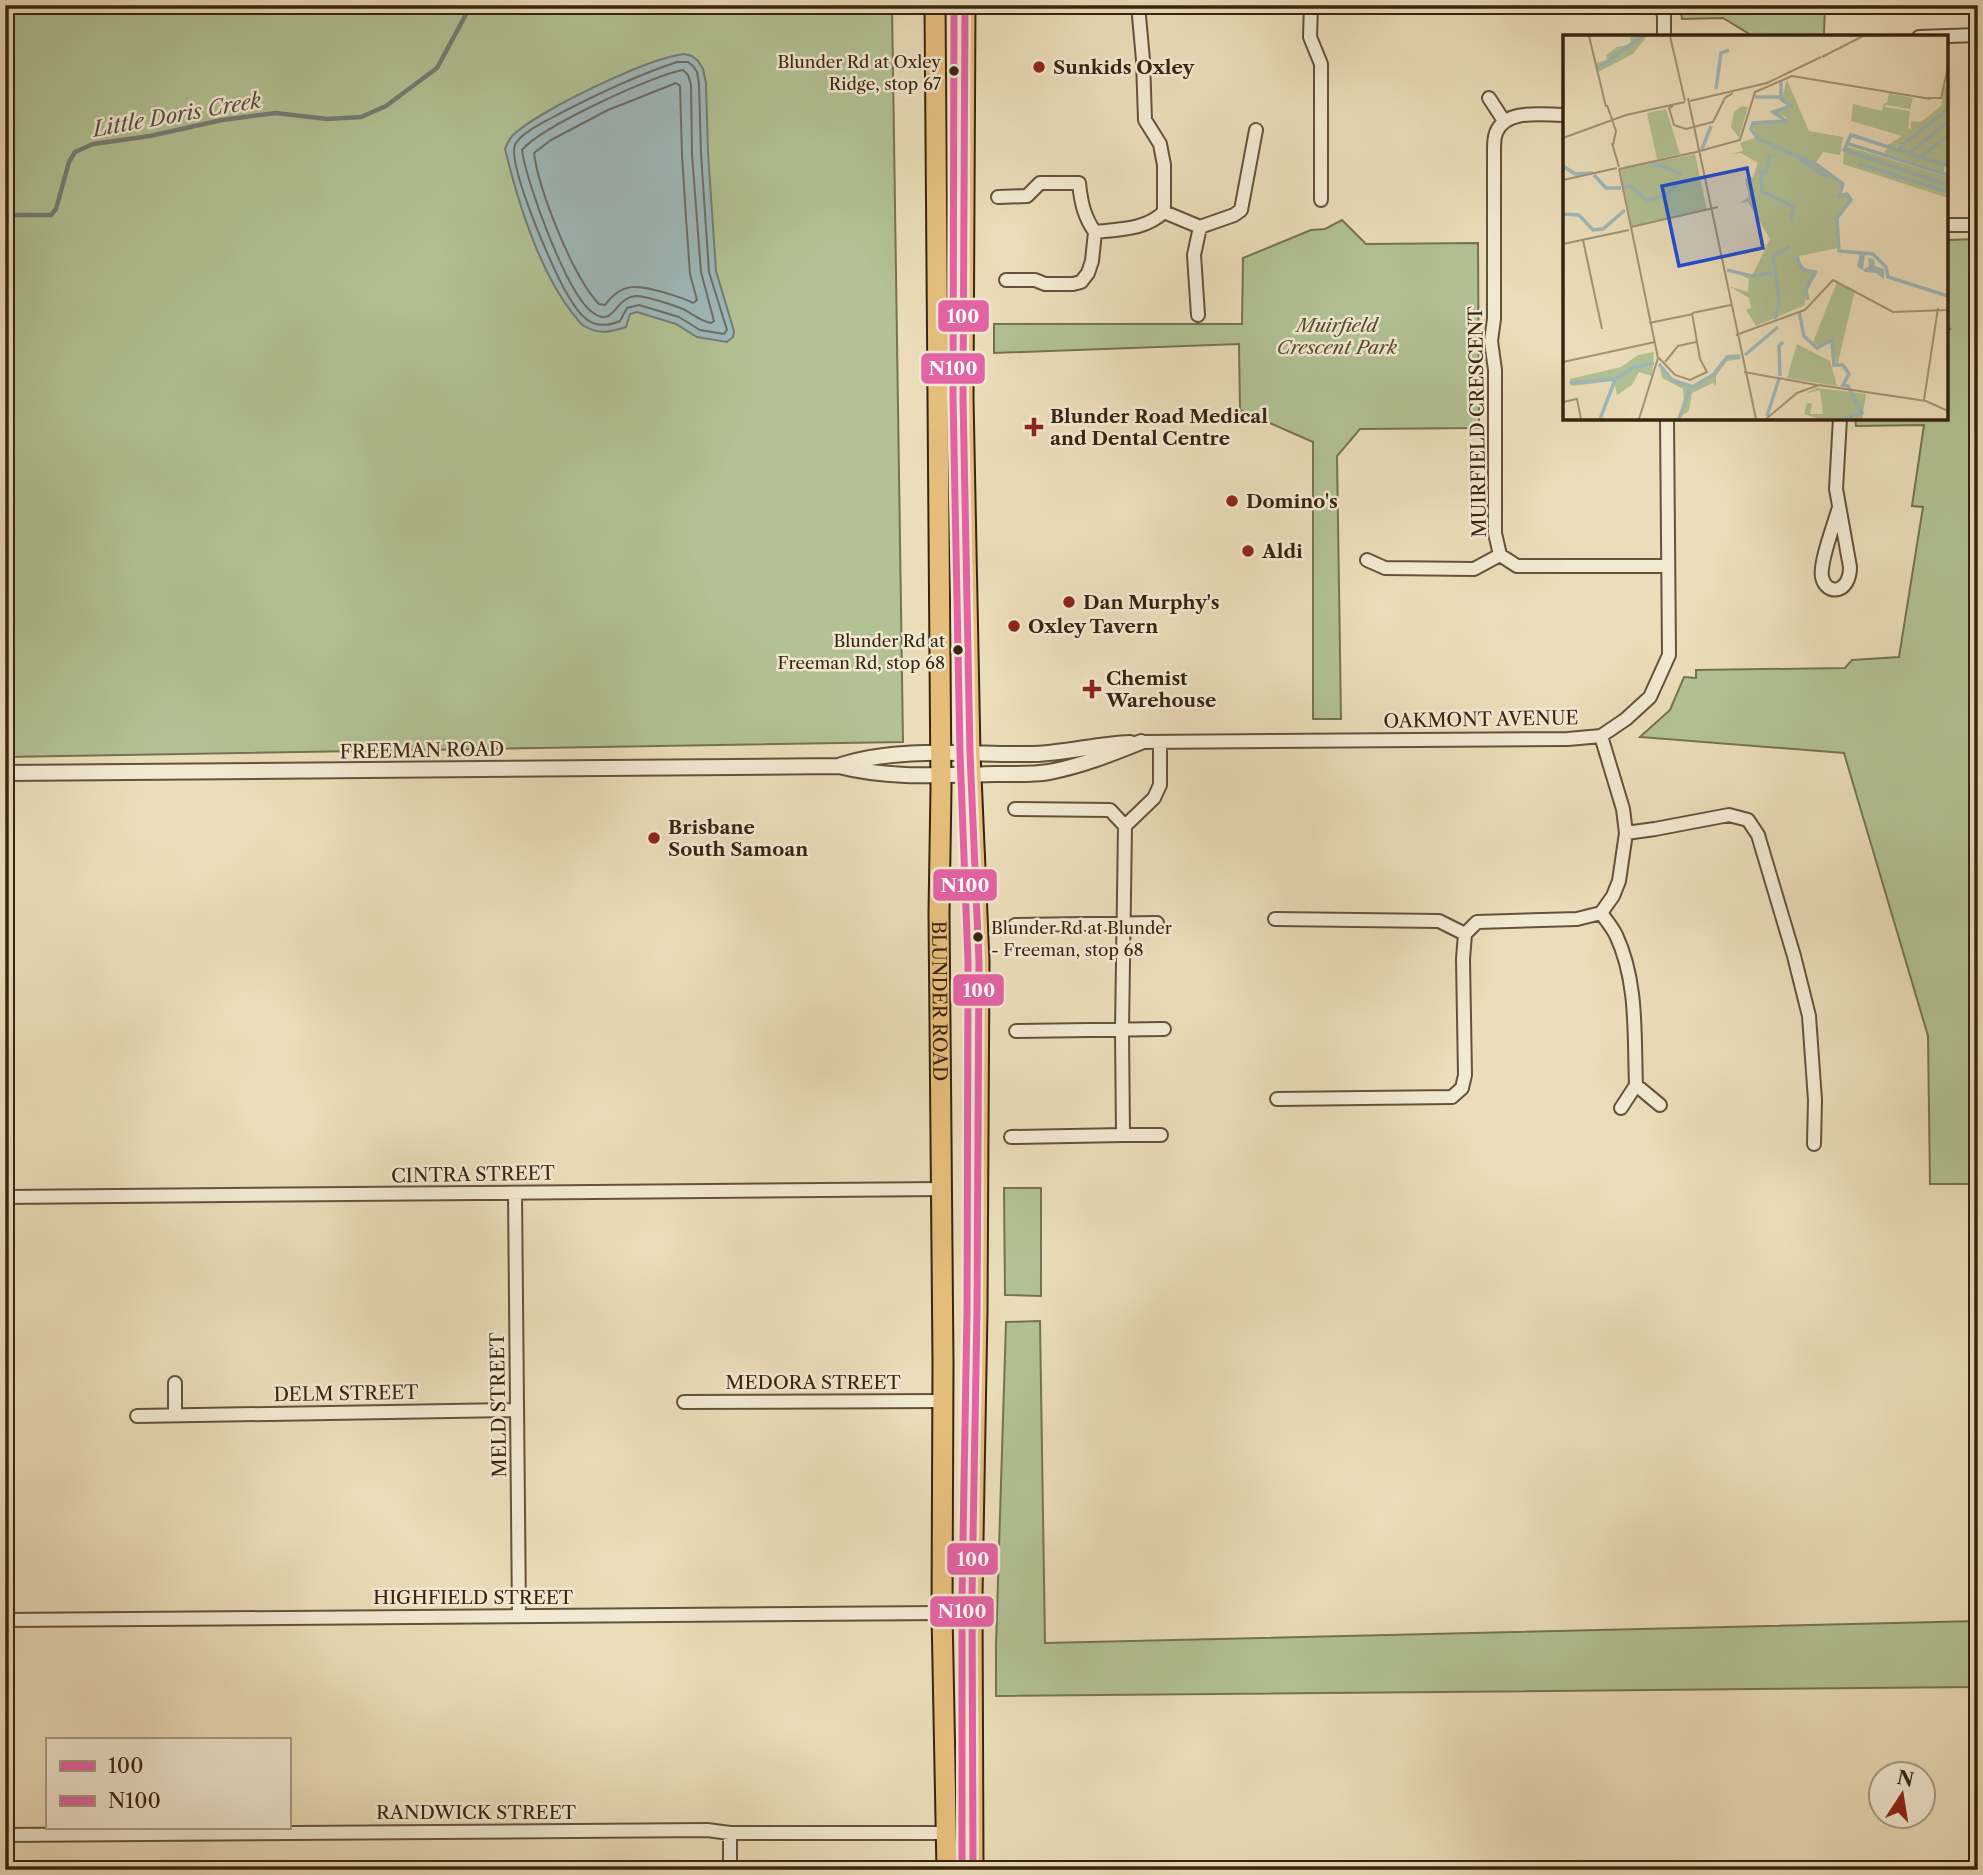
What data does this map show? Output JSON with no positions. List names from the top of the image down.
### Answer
{
  "streets": {
    "main road": ["BLUNDER ROAD"],
    "street": [
      "MUIRFIELD CRESCENT",
      "OAKMONT AVENUE",
      "FREEMAN ROAD",
      "CINTRA STREET",
      "MEDORA STREET",
      "DELM STREET",
      "MELD STREET",
      "HIGHFIELD STREET",
      "RANDWICK STREET"
    ]
  },
  "crossings": [
    ["MUIRFIELD CRESCENT", "OAKMONT AVENUE"],
    ["OAKMONT AVENUE", "FREEMAN ROAD"],
    ["OAKMONT AVENUE", "BLUNDER ROAD"],
    ["FREEMAN ROAD", "BLUNDER ROAD"],
    ["BLUNDER ROAD", "CINTRA STREET"],
    ["BLUNDER ROAD", "MEDORA STREET"],
    ["BLUNDER ROAD", "HIGHFIELD STREET"],
    ["BLUNDER ROAD", "RANDWICK STREET"],
    ["CINTRA STREET", "MELD STREET"],
    ["DELM STREET", "MELD STREET"],
    ["MELD STREET", "HIGHFIELD STREET"]
  ],
  "water": ["Little Doris Creek"],
  "parks": ["Muirfield Crescent Park"],
  "places": {
    "other": [
      "Sunkids Oxley",
      "Blunder Rd at Oxley Ridge, stop 67",
      "Domino's",
      "Aldi",
      "Dan Murphy's",
      "Oxley Tavern",
      "Blunder Rd at Freeman Rd, stop 68",
      "Brisbane South Samoan",
      "Blunder Rd at Blunder - Freeman, stop 68"
    ],
    "health": ["Blunder Road Medical and Dental Centre", "Chemist Warehouse"]
  },
  "lines": ["transit line 100", "transit line N100"],
  "legend": ["100", "N100"],
  "north": "top"
}
